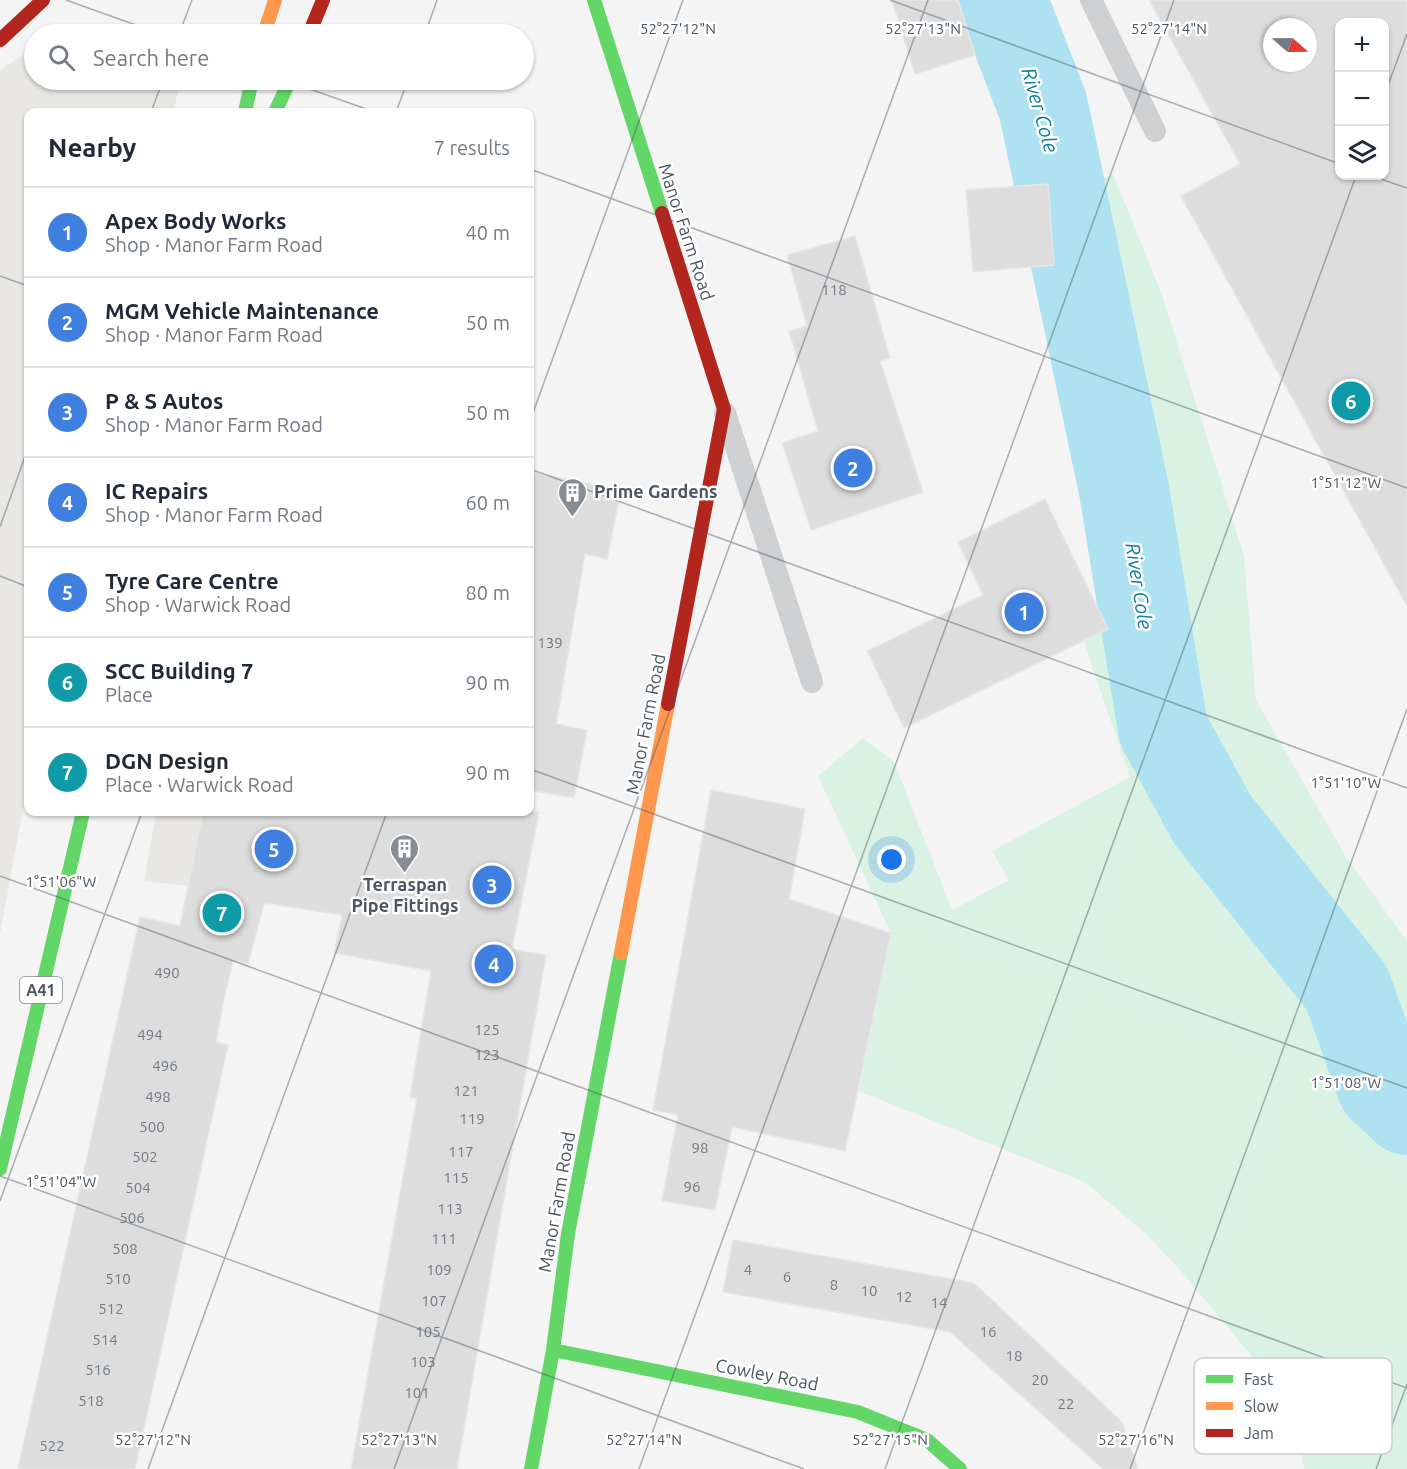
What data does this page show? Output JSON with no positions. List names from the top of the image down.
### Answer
{
  "streets": {
    "main road": ["Manor Farm Road", "A41", "Cowley Road"]
  },
  "crossings": [
    ["Manor Farm Road", "Cowley Road"]
  ],
  "water": ["River Cole"],
  "places": {
    "building": ["Prime Gardens", "Terraspan Pipe Fittings"]
  },
  "house_numbers": [
    "118",
    "139",
    "490",
    "125",
    "494",
    "123",
    "496",
    "121",
    "498",
    "119",
    "500",
    "98",
    "117",
    "502",
    "115",
    "96",
    "504",
    "113",
    "506",
    "111",
    "508",
    "109",
    "4",
    "6",
    "510",
    "8",
    "10",
    "12",
    "107",
    "14",
    "512",
    "105",
    "16",
    "514",
    "18",
    "103",
    "516",
    "20",
    "101",
    "518",
    "22",
    "522"
  ],
  "legend": ["Fast", "Slow", "Jam"],
  "north": "right",
  "page": {
    "map_buttons": ["+", "−"],
    "search": "Search here",
    "heading": ["Nearby", "7 results"],
    "list": [
      {
        "mark": "1",
        "name": "Apex Body Works",
        "note": "Shop · Manor Farm Road",
        "value": "40 m"
      },
      {
        "mark": "2",
        "name": "MGM Vehicle Maintenance",
        "note": "Shop · Manor Farm Road",
        "value": "50 m"
      },
      {
        "mark": "3",
        "name": "P & S Autos",
        "note": "Shop · Manor Farm Road",
        "value": "50 m"
      },
      {
        "mark": "4",
        "name": "IC Repairs",
        "note": "Shop · Manor Farm Road",
        "value": "60 m"
      },
      {
        "mark": "5",
        "name": "Tyre Care Centre",
        "note": "Shop · Warwick Road",
        "value": "80 m"
      },
      {
        "mark": "6",
        "name": "SCC Building 7",
        "note": "Place",
        "value": "90 m"
      },
      {
        "mark": "7",
        "name": "DGN Design",
        "note": "Place · Warwick Road",
        "value": "90 m"
      }
    ],
    "pins": [
      "6",
      "2",
      "1",
      "5",
      "3",
      "7",
      "4"
    ]
  },
  "coordinates": [
    "52°27'12\"N",
    "52°27'13\"N",
    "52°27'14\"N",
    "1°51'12\"W",
    "1°51'10\"W",
    "1°51'06\"W",
    "1°51'08\"W",
    "1°51'04\"W",
    "52°27'15\"N",
    "52°27'16\"N"
  ]
}
